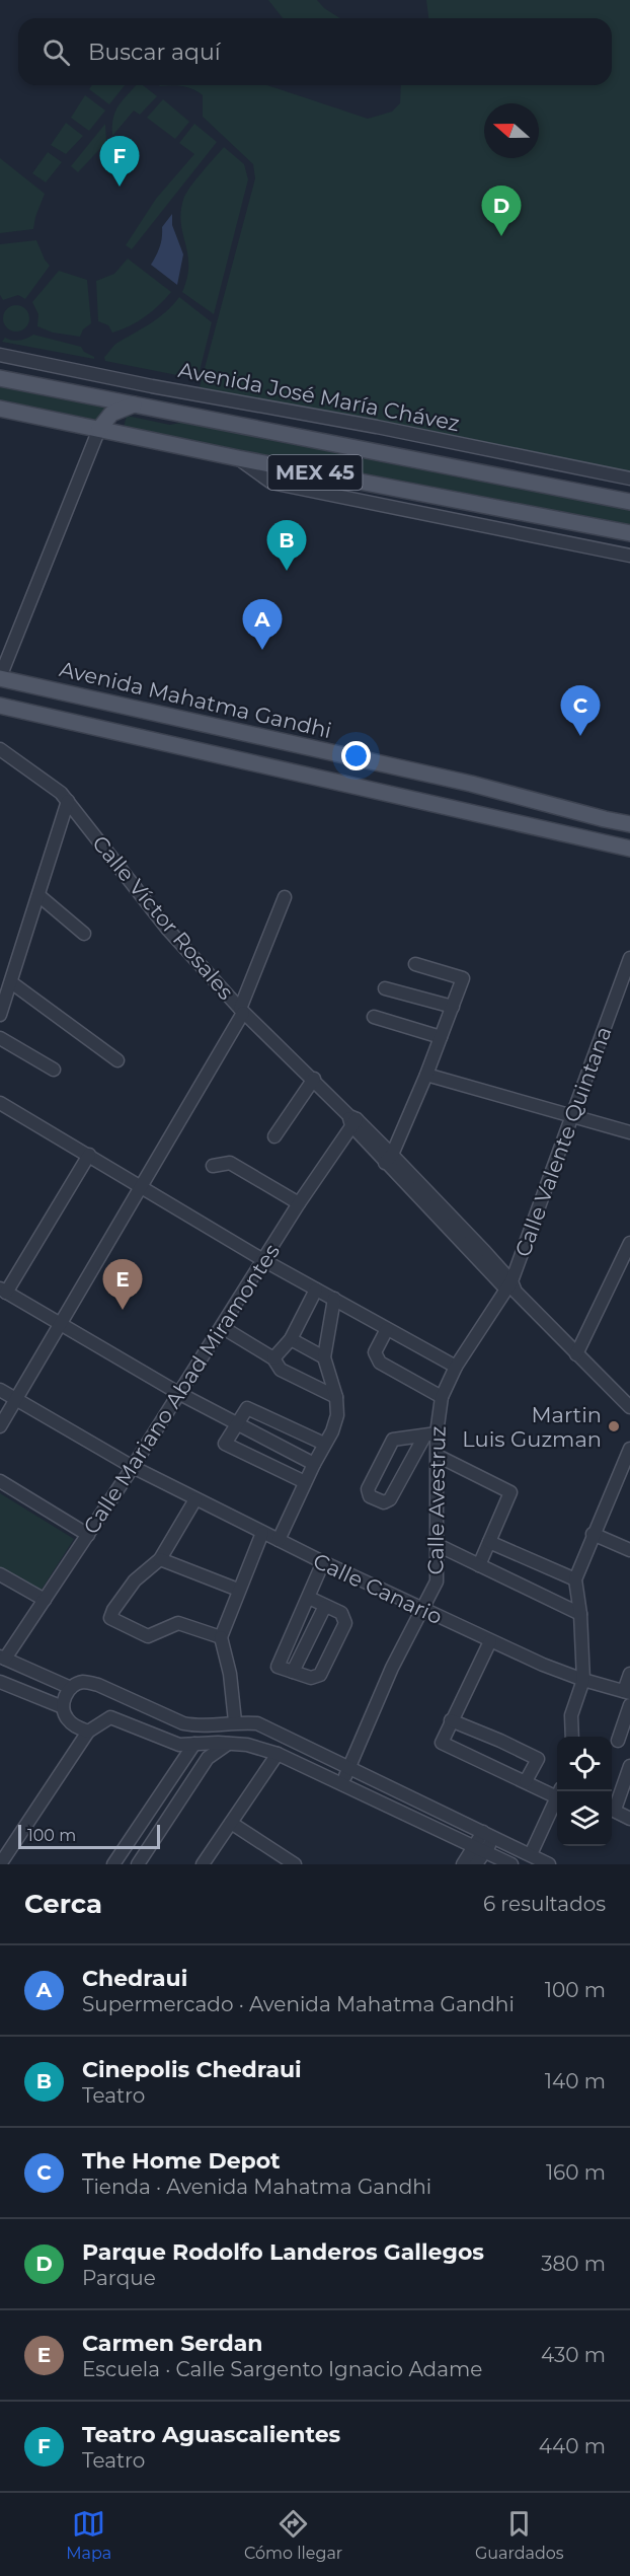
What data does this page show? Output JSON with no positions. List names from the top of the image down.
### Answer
{
  "streets": {
    "main road": ["Avenida José María Chávez", "MEX 45", "Avenida Mahatma Gandhi"],
    "street": [
      "Calle Víctor Rosales",
      "Calle Valente Quintana",
      "Calle Mariano Abad Miramontes",
      "Calle Avestruz",
      "Calle Canario"
    ]
  },
  "crossings": [
    ["Calle Víctor Rosales", "Calle Valente Quintana"],
    ["Calle Víctor Rosales", "Calle Mariano Abad Miramontes"],
    ["Calle Víctor Rosales", "Calle Avestruz"],
    ["Calle Valente Quintana", "Calle Avestruz"],
    ["Calle Mariano Abad Miramontes", "Calle Canario"],
    ["Calle Avestruz", "Calle Canario"]
  ],
  "places": ["Martin Luis Guzman"],
  "scale_bar": "100 m",
  "north": "left",
  "page": {
    "search": "Buscar aquí",
    "pins": [
      "F",
      "D",
      "B",
      "A",
      "C",
      "E"
    ],
    "scale": "100 m",
    "heading": ["Cerca", "6 resultados"],
    "list": [
      {
        "mark": "A",
        "name": "Chedraui",
        "note": "Supermercado · Avenida Mahatma Gandhi",
        "value": "100 m"
      },
      {
        "mark": "B",
        "name": "Cinepolis Chedraui",
        "note": "Teatro",
        "value": "140 m"
      },
      {
        "mark": "C",
        "name": "The Home Depot",
        "note": "Tienda · Avenida Mahatma Gandhi",
        "value": "160 m"
      },
      {
        "mark": "D",
        "name": "Parque Rodolfo Landeros Gallegos",
        "note": "Parque",
        "value": "380 m"
      },
      {
        "mark": "E",
        "name": "Carmen Serdan",
        "note": "Escuela · Calle Sargento Ignacio Adame",
        "value": "430 m"
      },
      {
        "mark": "F",
        "name": "Teatro Aguascalientes",
        "note": "Teatro",
        "value": "440 m"
      }
    ],
    "nav": ["Mapa", "Cómo llegar", "Guardados"]
  }
}
